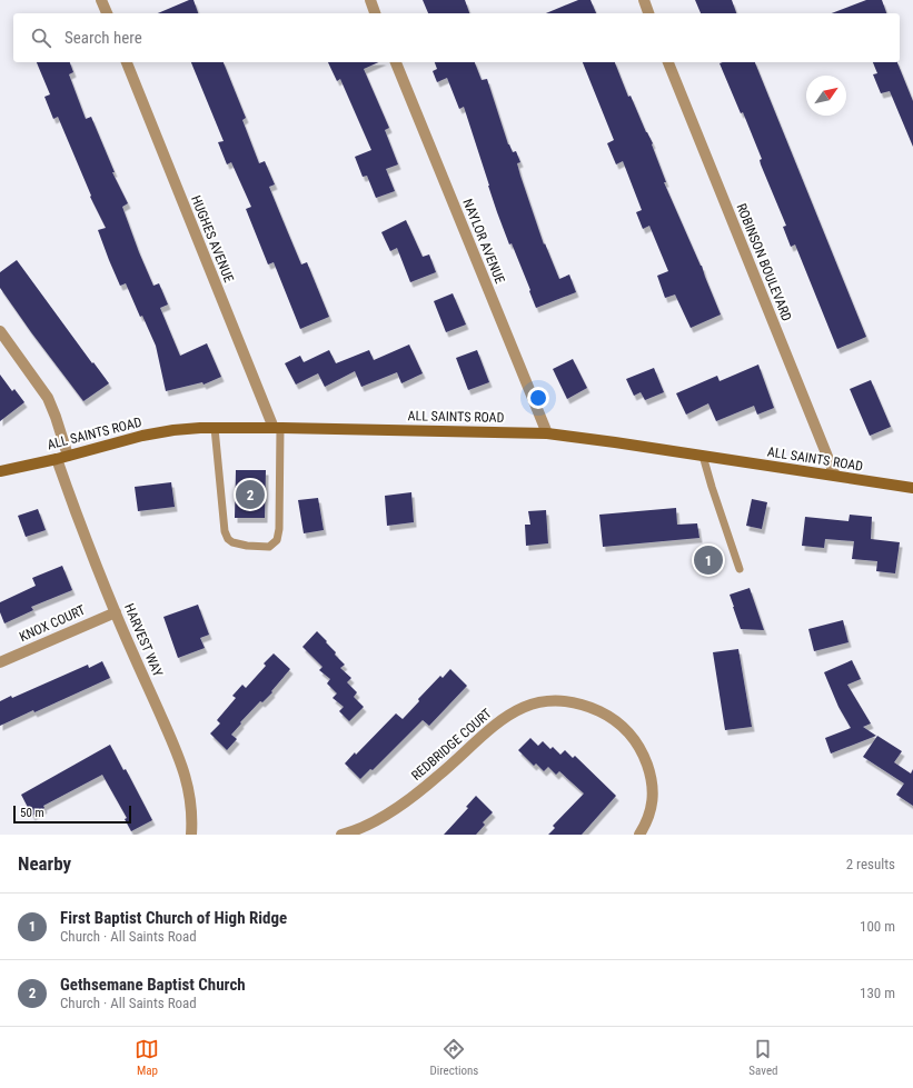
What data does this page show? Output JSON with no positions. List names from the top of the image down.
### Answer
{
  "streets": {
    "street": [
      "HUGHES AVENUE",
      "NAYLOR AVENUE",
      "ROBINSON BOULEVARD",
      "ALL SAINTS ROAD",
      "KNOX COURT",
      "HARVEST WAY",
      "REDBRIDGE COURT"
    ]
  },
  "crossings": [
    ["HUGHES AVENUE", "ALL SAINTS ROAD"],
    ["NAYLOR AVENUE", "ALL SAINTS ROAD"],
    ["ROBINSON BOULEVARD", "ALL SAINTS ROAD"],
    ["ALL SAINTS ROAD", "HARVEST WAY"],
    ["KNOX COURT", "HARVEST WAY"]
  ],
  "scale_bar": "50 m",
  "north": "top right",
  "page": {
    "search": "Search here",
    "pins": ["2", "1"],
    "scale": "50 m",
    "heading": ["Nearby", "2 results"],
    "list": [
      {
        "mark": "1",
        "name": "First Baptist Church of High Ridge",
        "note": "Church · All Saints Road",
        "value": "100 m"
      },
      {
        "mark": "2",
        "name": "Gethsemane Baptist Church",
        "note": "Church · All Saints Road",
        "value": "130 m"
      }
    ],
    "nav": ["Map", "Directions", "Saved"]
  }
}
